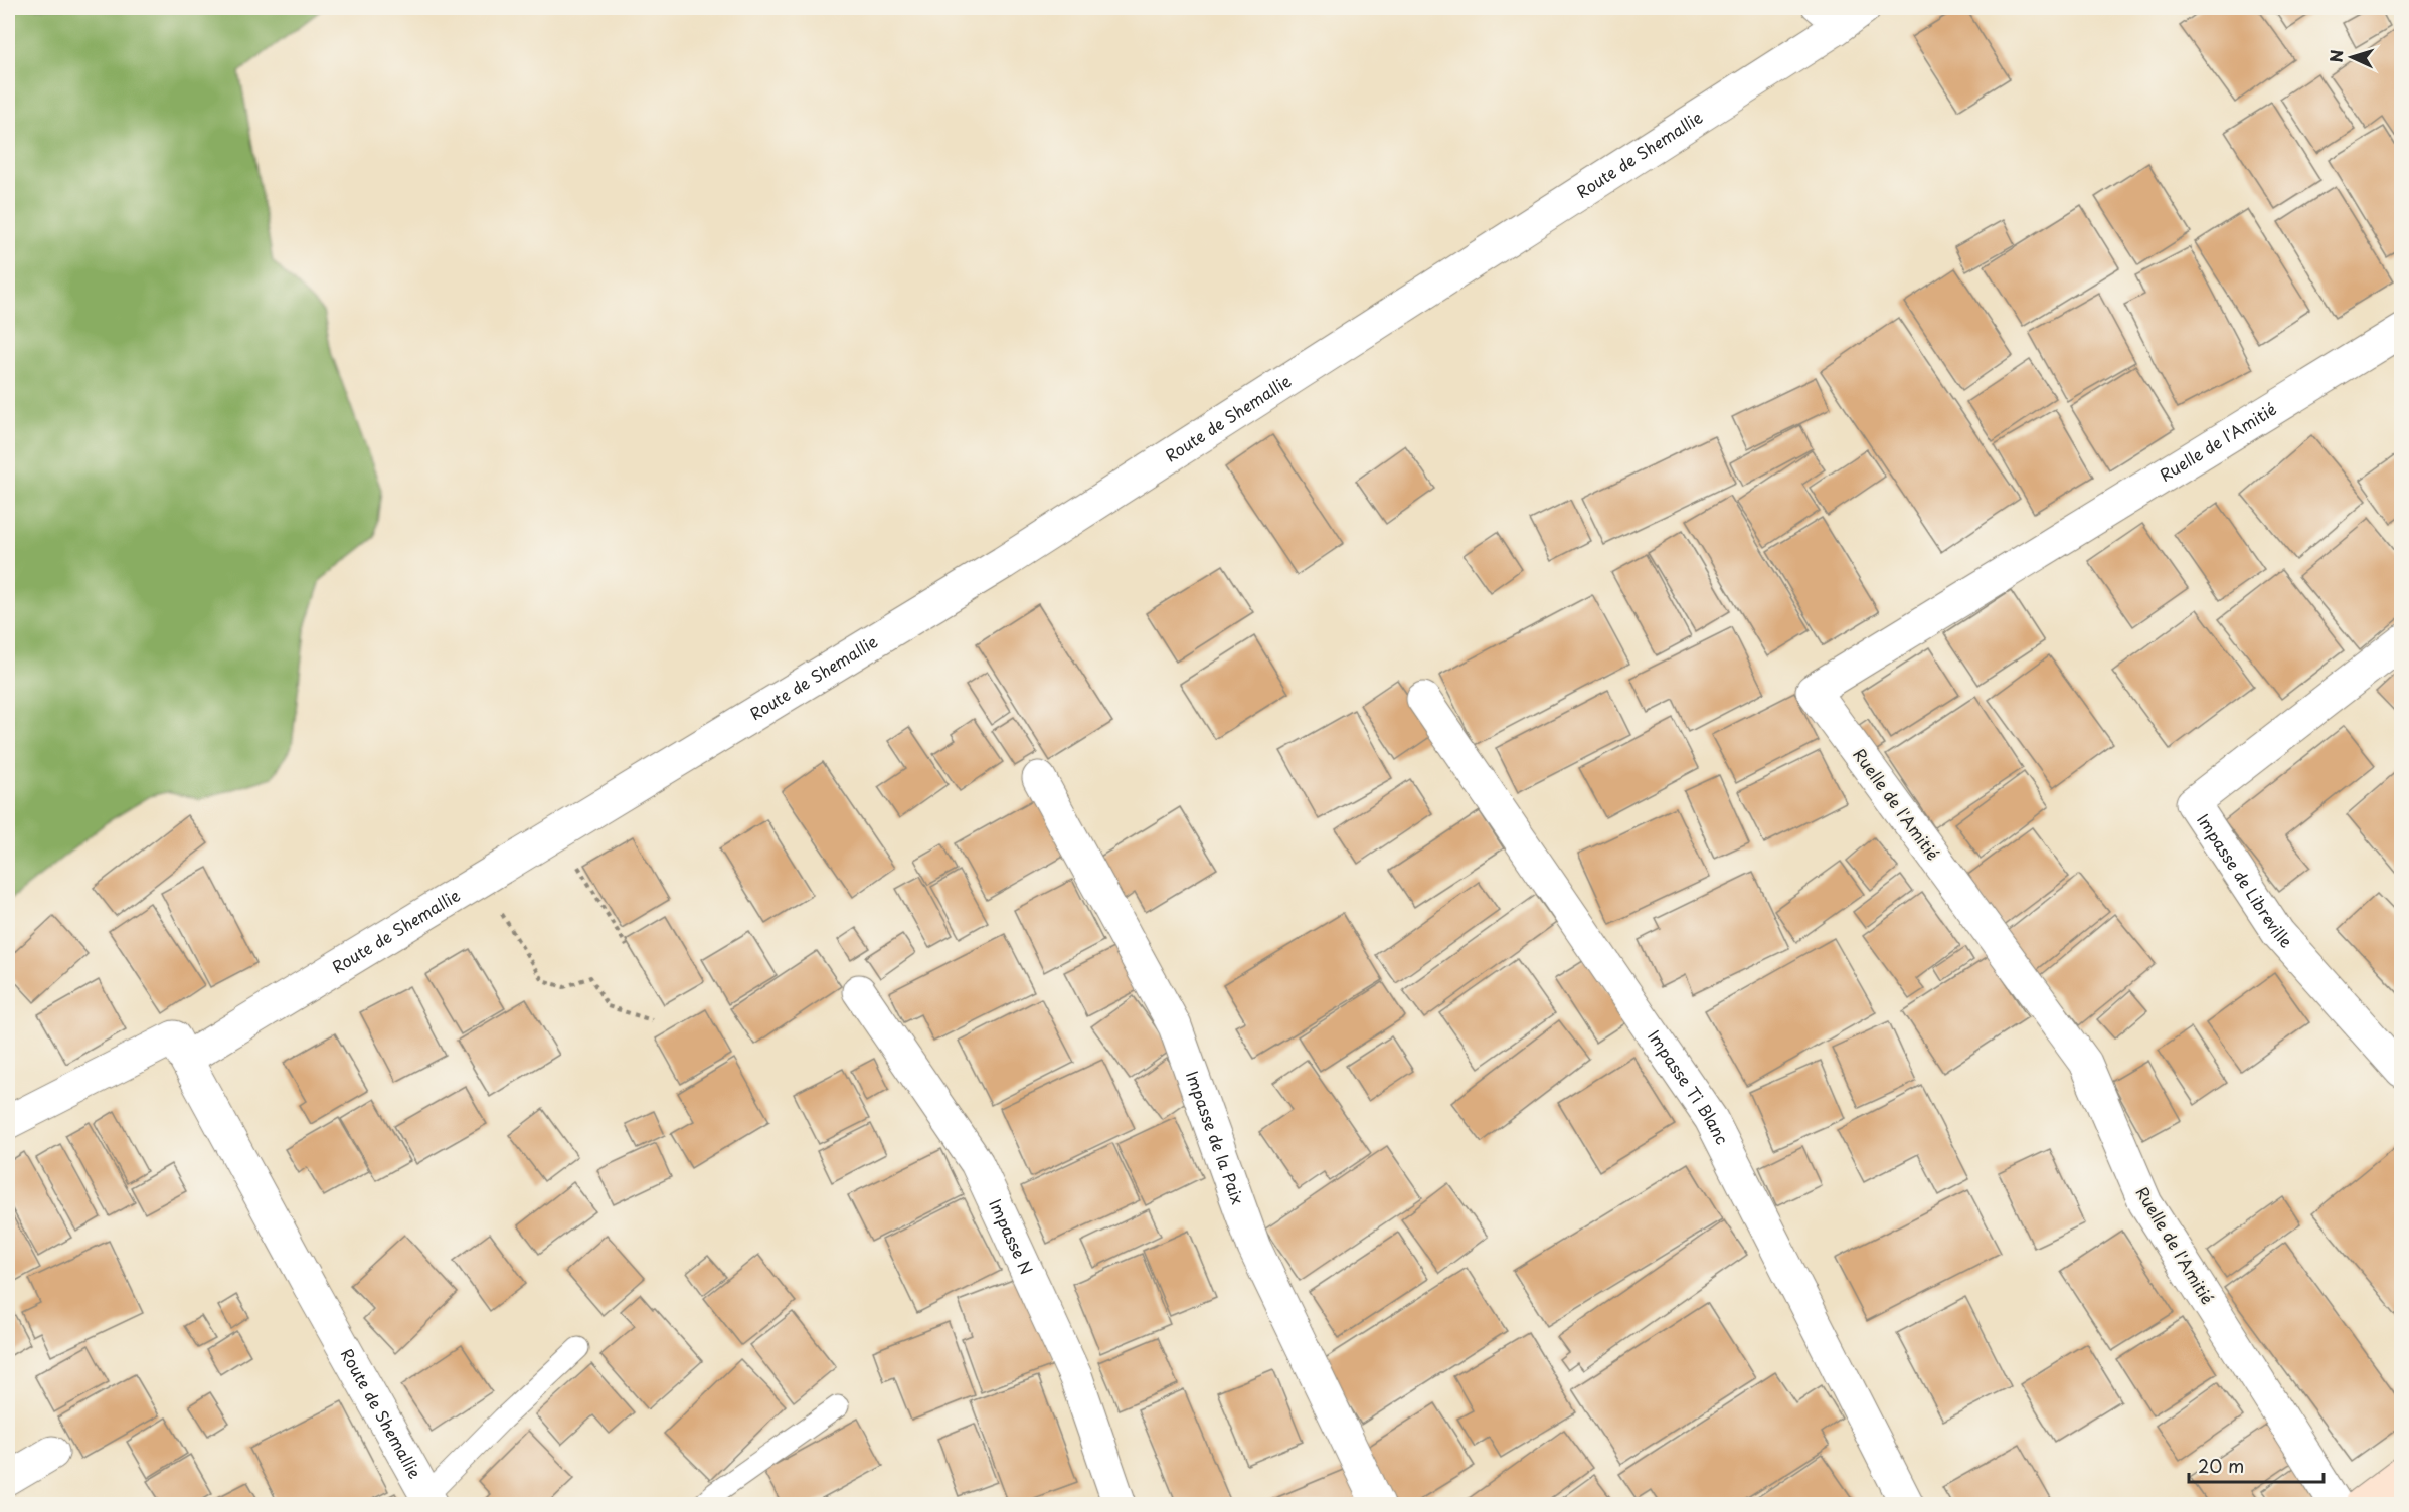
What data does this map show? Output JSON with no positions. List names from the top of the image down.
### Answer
{
  "streets": {
    "street": [
      "Route de Shemallie",
      "Ruelle de l'Amitié",
      "Impasse de Libreville",
      "Impasse Ti Blanc",
      "Impasse de la Paix",
      "Impasse N"
    ]
  },
  "scale_bar": "20 m",
  "north": "left"
}
